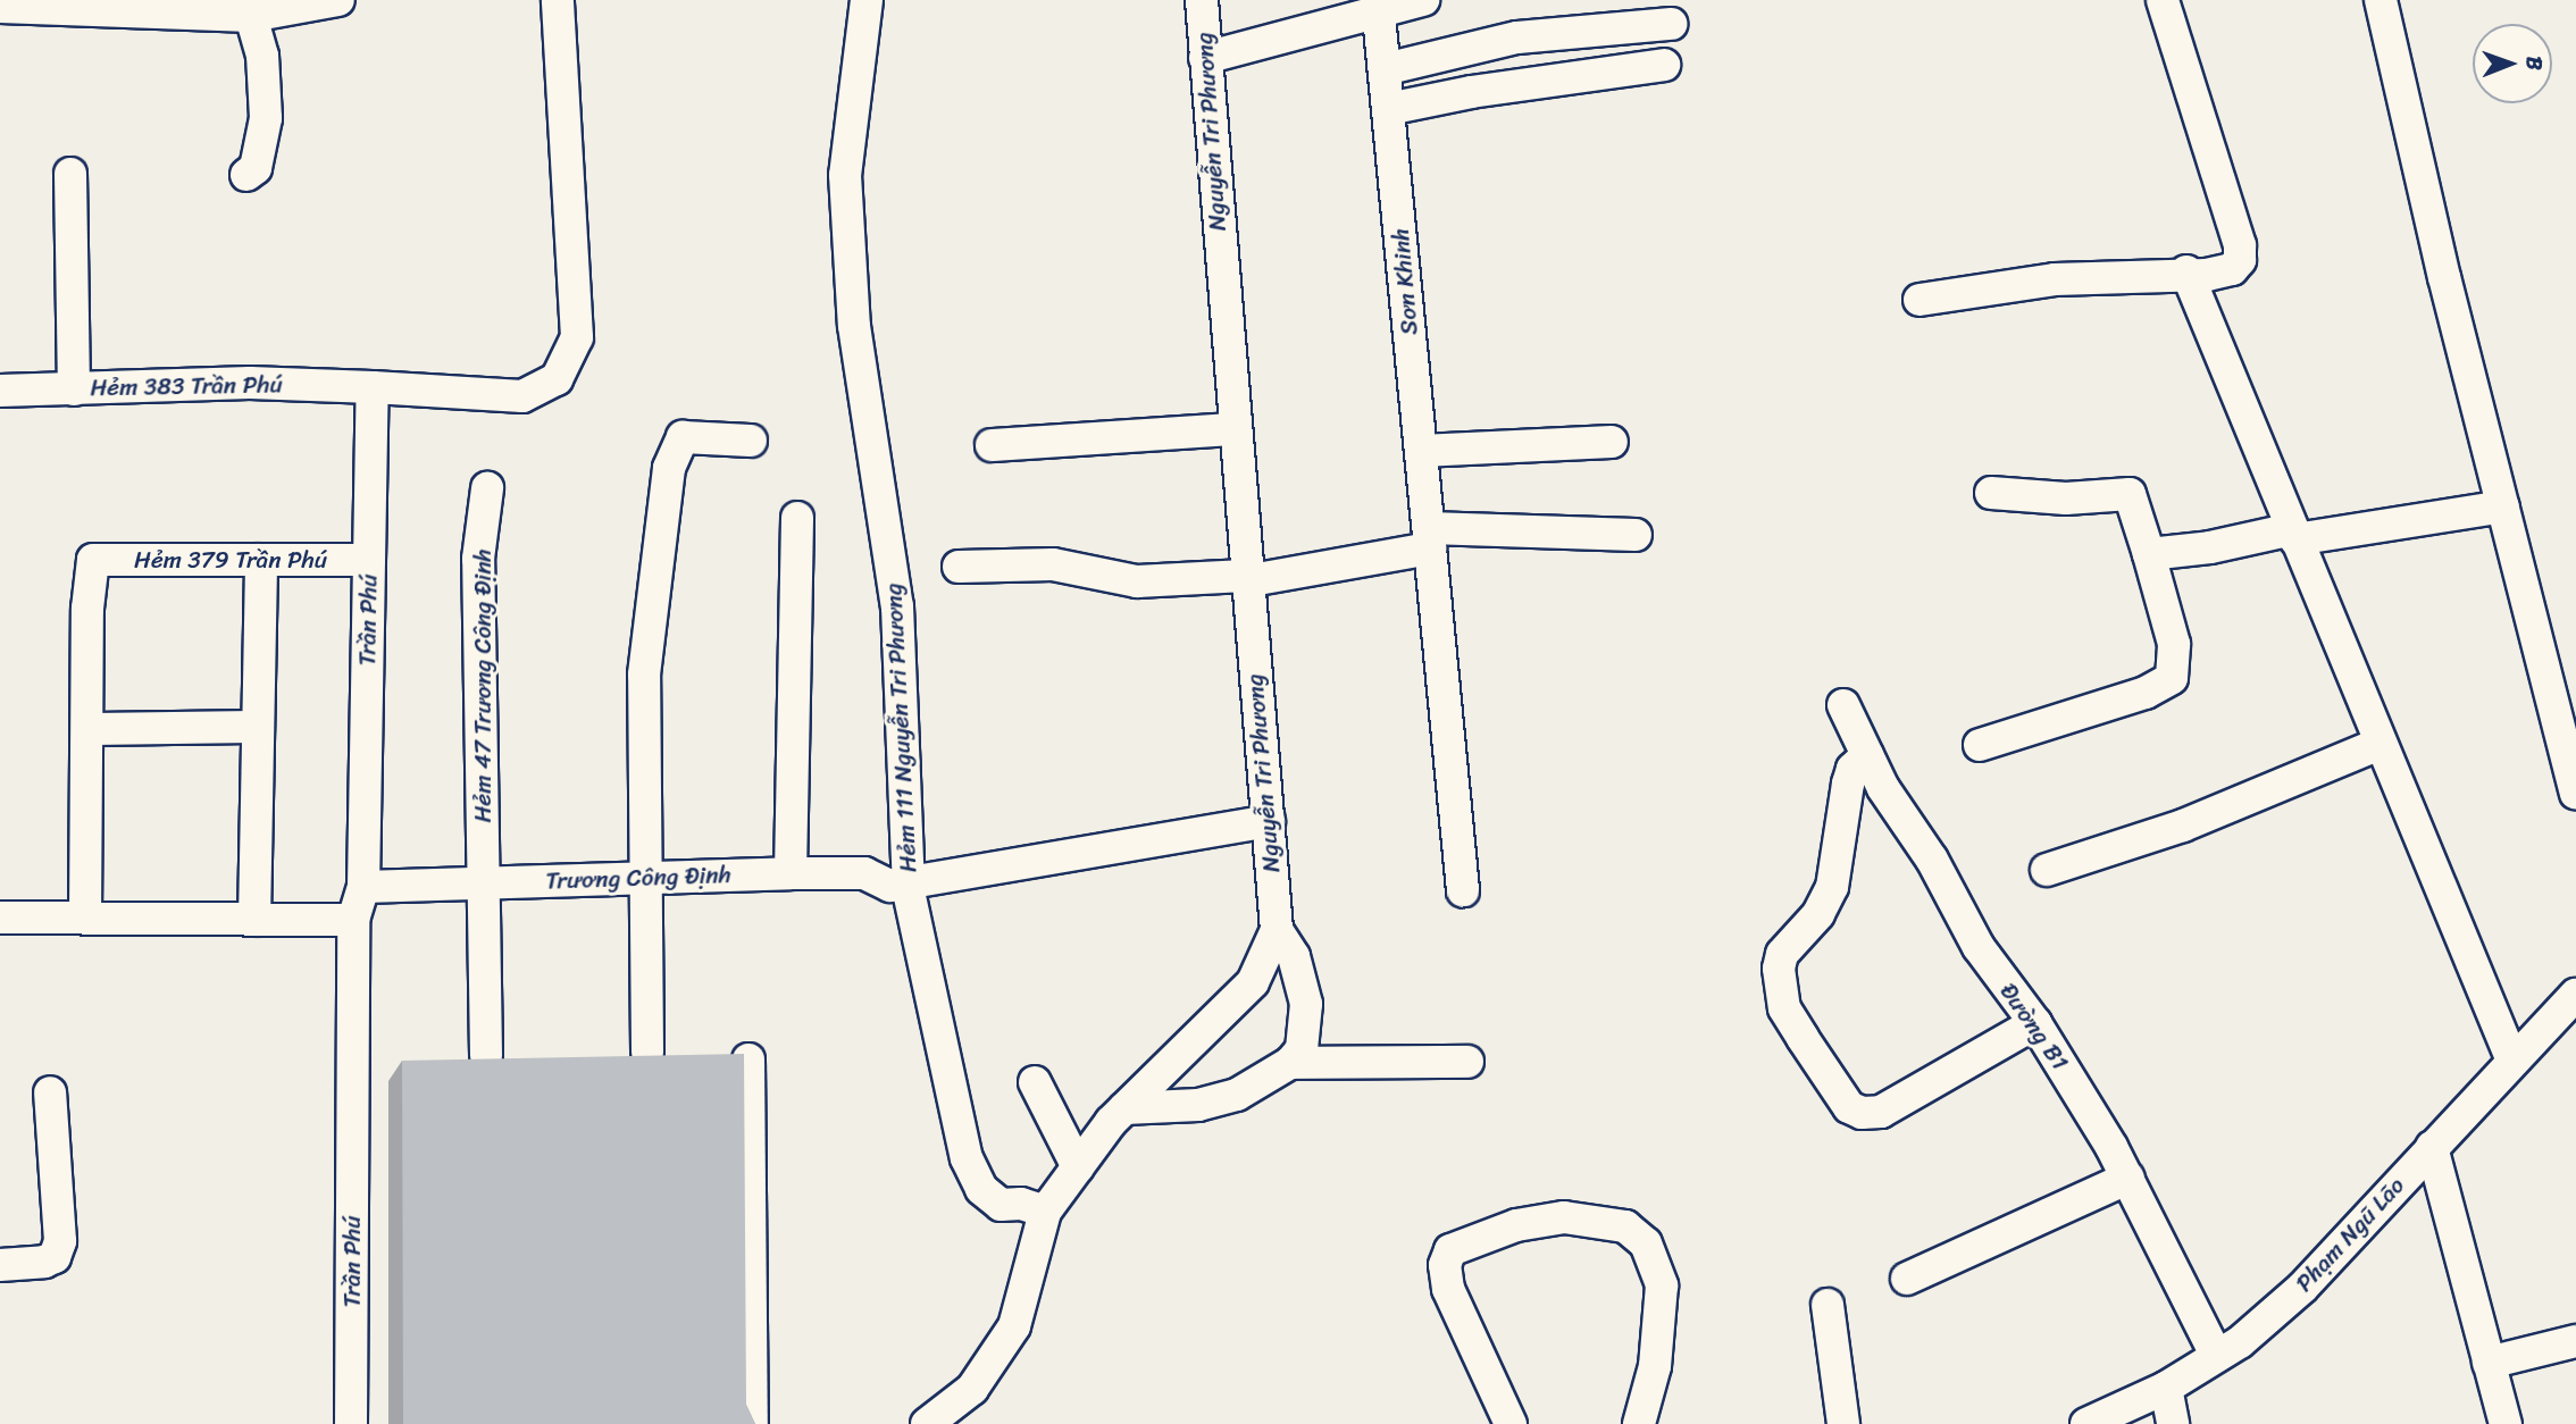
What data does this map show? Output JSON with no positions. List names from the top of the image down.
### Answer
{
  "streets": {
    "street": [
      "Nguyễn Tri Phương",
      "Sơn Khinh",
      "Hẻm 383 Trần Phú",
      "Hẻm 379 Trần Phú",
      "Trần Phú",
      "Hẻm 47 Trương Công Định",
      "Hẻm 111 Nguyễn Tri Phương",
      "Trương Công Định",
      "Đường B1",
      "Phạm Ngũ Lão"
    ]
  },
  "crossings": [
    ["Nguyễn Tri Phương", "Hẻm 111 Nguyễn Tri Phương"],
    ["Nguyễn Tri Phương", "Trương Công Định"],
    ["Hẻm 383 Trần Phú", "Trần Phú"],
    ["Hẻm 379 Trần Phú", "Trần Phú"],
    ["Trần Phú", "Trương Công Định"],
    ["Hẻm 47 Trương Công Định", "Trương Công Định"],
    ["Hẻm 111 Nguyễn Tri Phương", "Trương Công Định"],
    ["Đường B1", "Phạm Ngũ Lão"]
  ],
  "north": "right"
}
